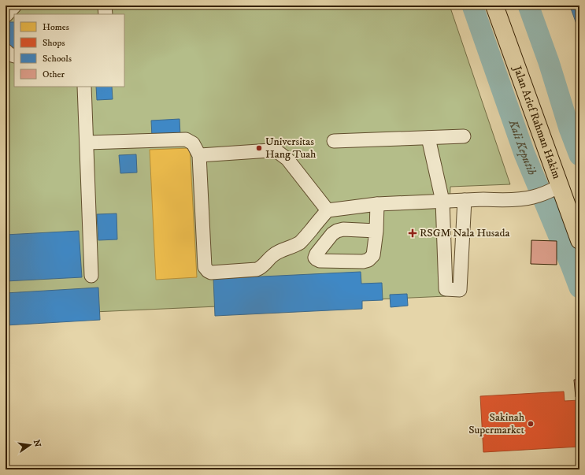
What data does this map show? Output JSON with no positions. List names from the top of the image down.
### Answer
{
  "streets": {
    "main road": ["Jalan Arief Rahman Hakim"]
  },
  "water": ["Kali Keputih"],
  "places": {
    "other": ["Universitas Hang Tuah", "Sakinah Supermarket"],
    "health": ["RSGM Nala Husada"]
  },
  "legend": [
    "Homes",
    "Shops",
    "Schools",
    "Other"
  ],
  "north": "right"
}
